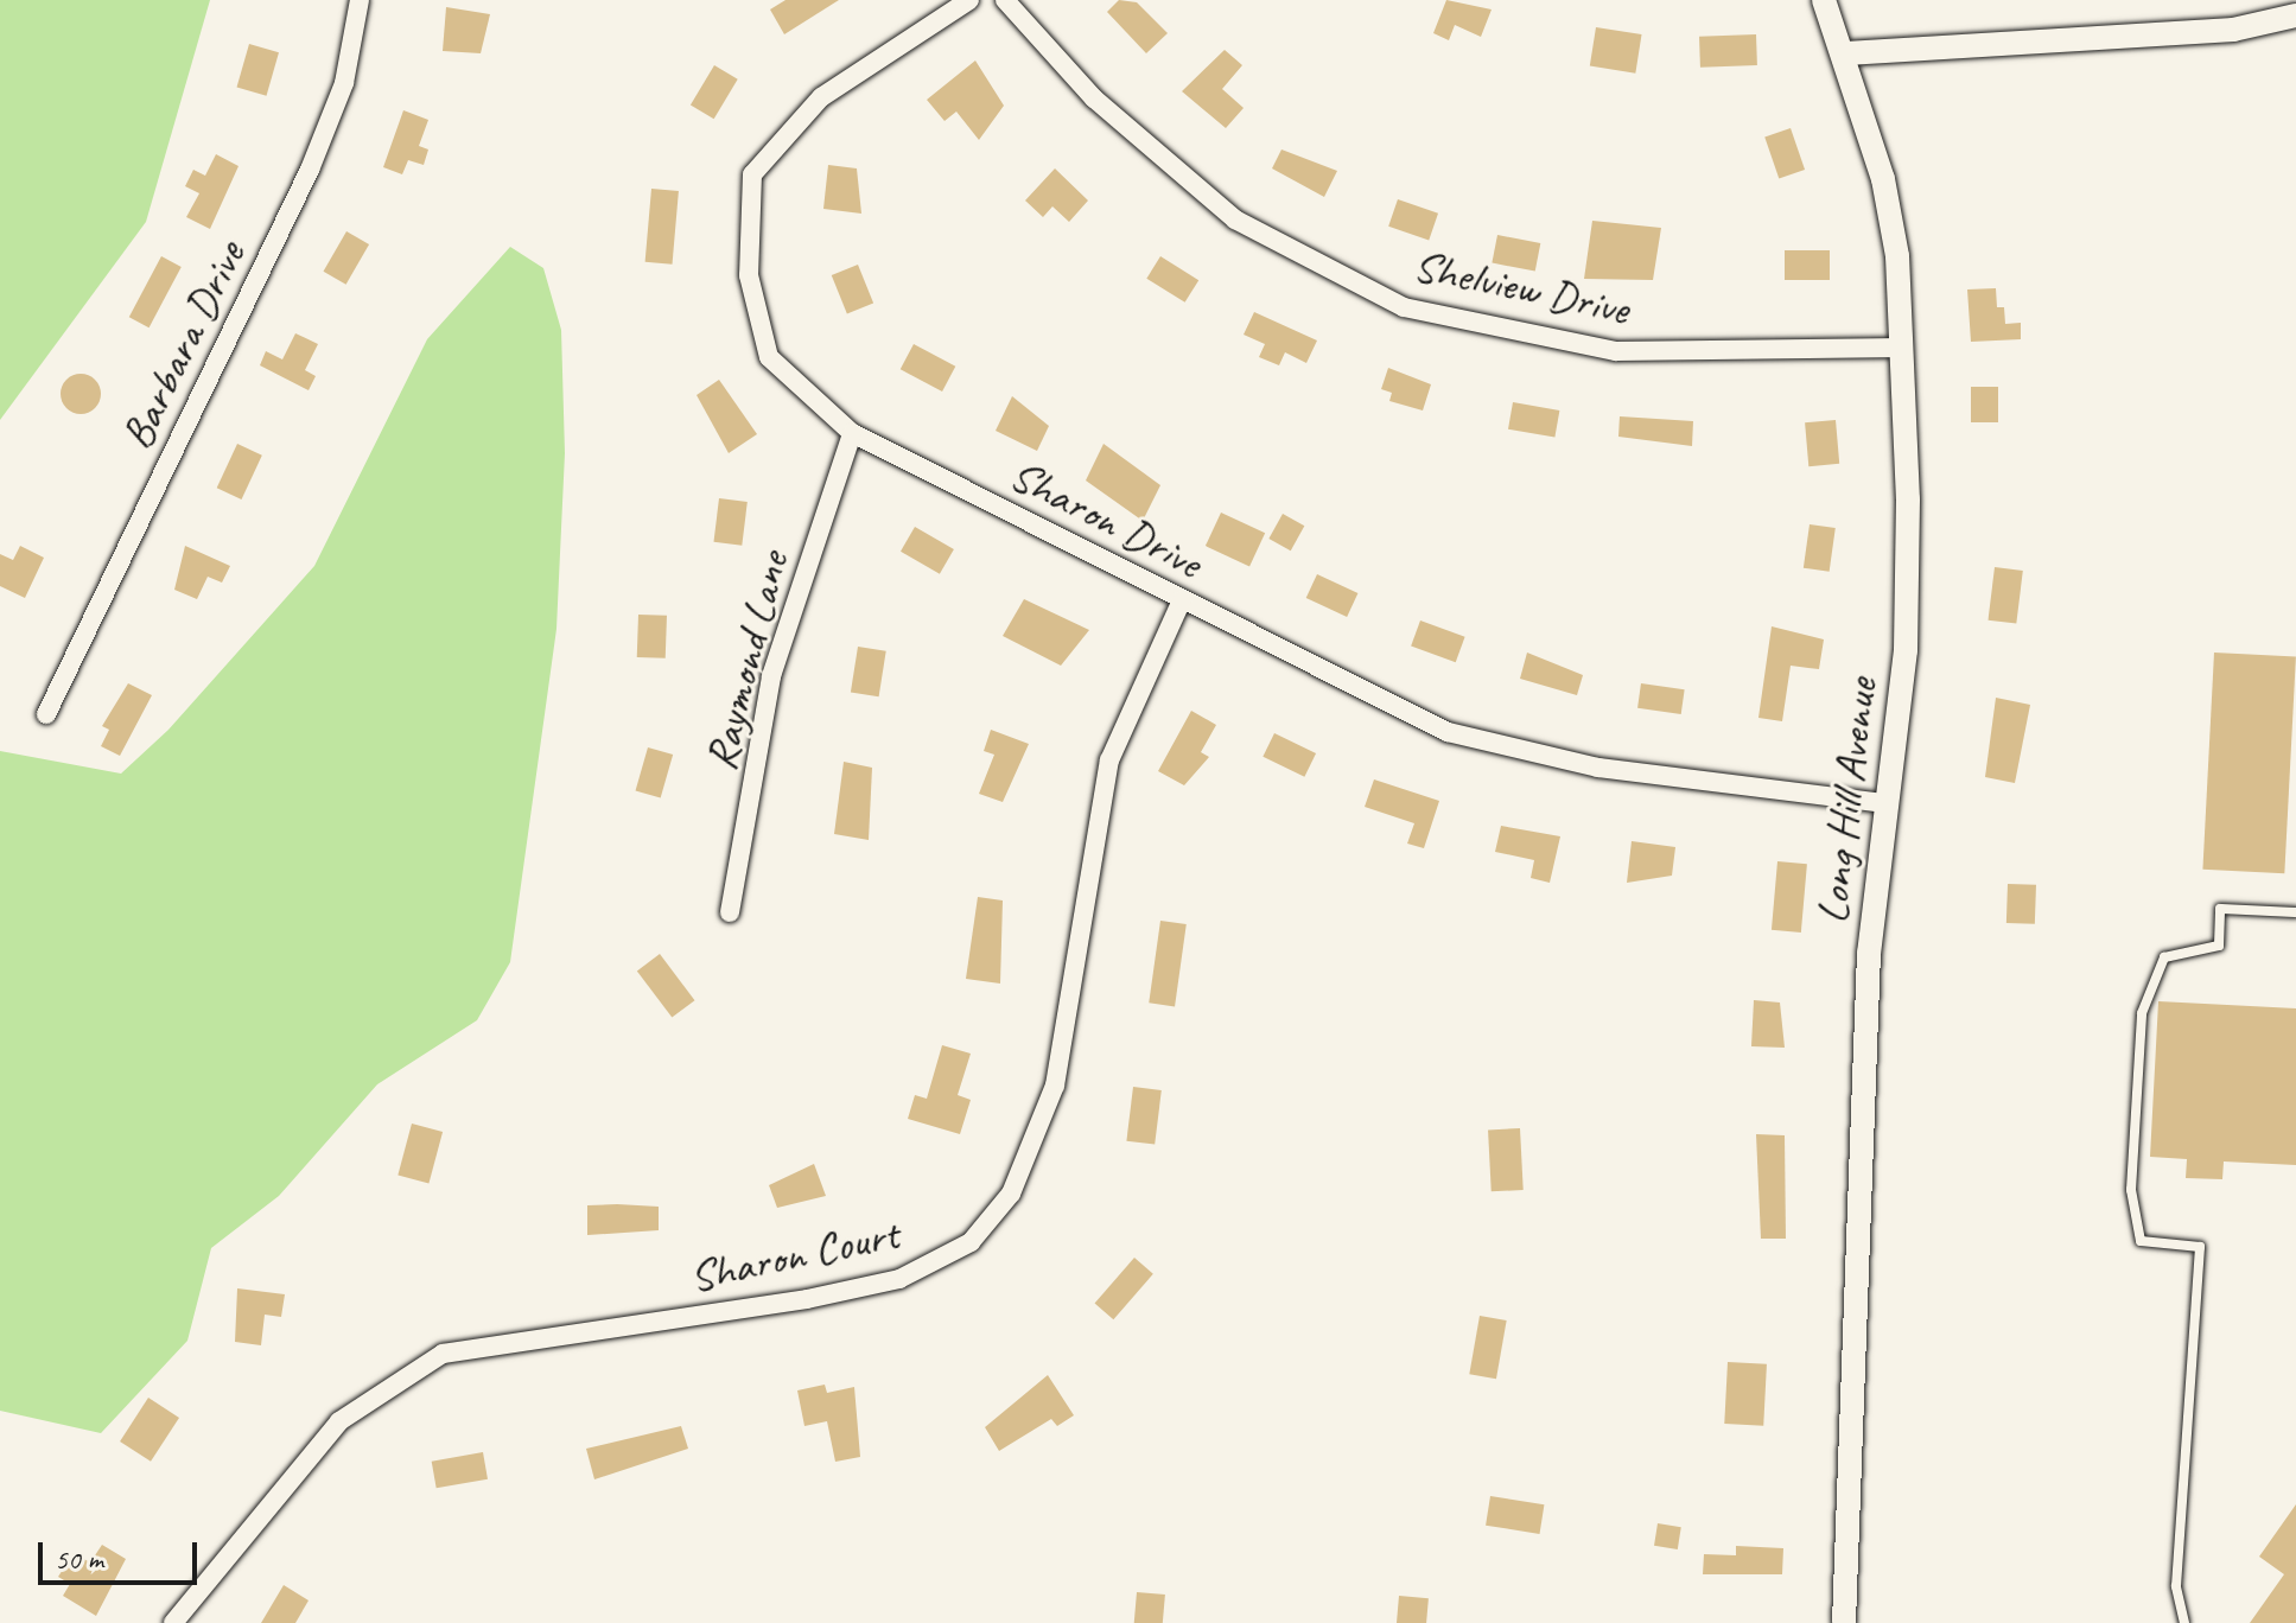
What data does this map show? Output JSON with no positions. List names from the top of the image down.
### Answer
{
  "streets": {
    "street": [
      "Shelview Drive",
      "Barbara Drive",
      "Sharon Drive",
      "Raymond Lane",
      "Long Hill Avenue",
      "Sharon Court"
    ]
  },
  "crossings": [
    ["Shelview Drive", "Long Hill Avenue"],
    ["Sharon Drive", "Raymond Lane"],
    ["Sharon Drive", "Long Hill Avenue"],
    ["Sharon Drive", "Sharon Court"]
  ],
  "scale_bar": "50 m"
}
